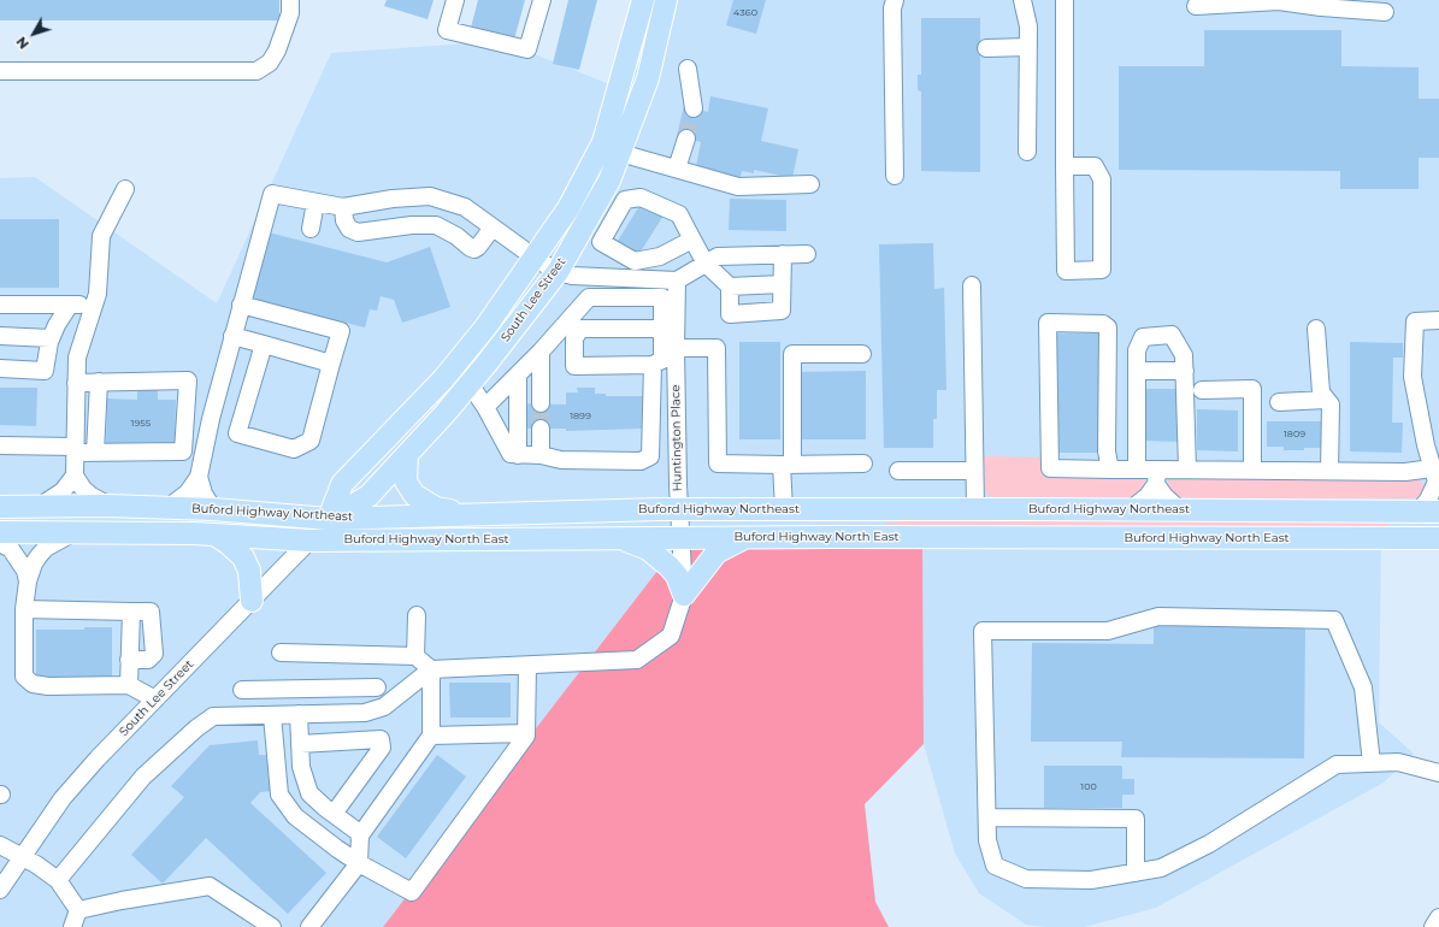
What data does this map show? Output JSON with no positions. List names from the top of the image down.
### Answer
{
  "streets": {
    "main road": ["South Lee Street", "Buford Highway Northeast", "Buford Highway North East"],
    "street": ["Huntington Place"]
  },
  "crossings": [
    ["South Lee Street", "Buford Highway Northeast"],
    ["South Lee Street", "Buford Highway North East"],
    ["Huntington Place", "Buford Highway Northeast"],
    ["Huntington Place", "Buford Highway North East"],
    ["Buford Highway Northeast", "Buford Highway North East"]
  ],
  "house_numbers": [
    "4360",
    "1899",
    "1955",
    "1809",
    "100"
  ],
  "north": "bottom left"
}
